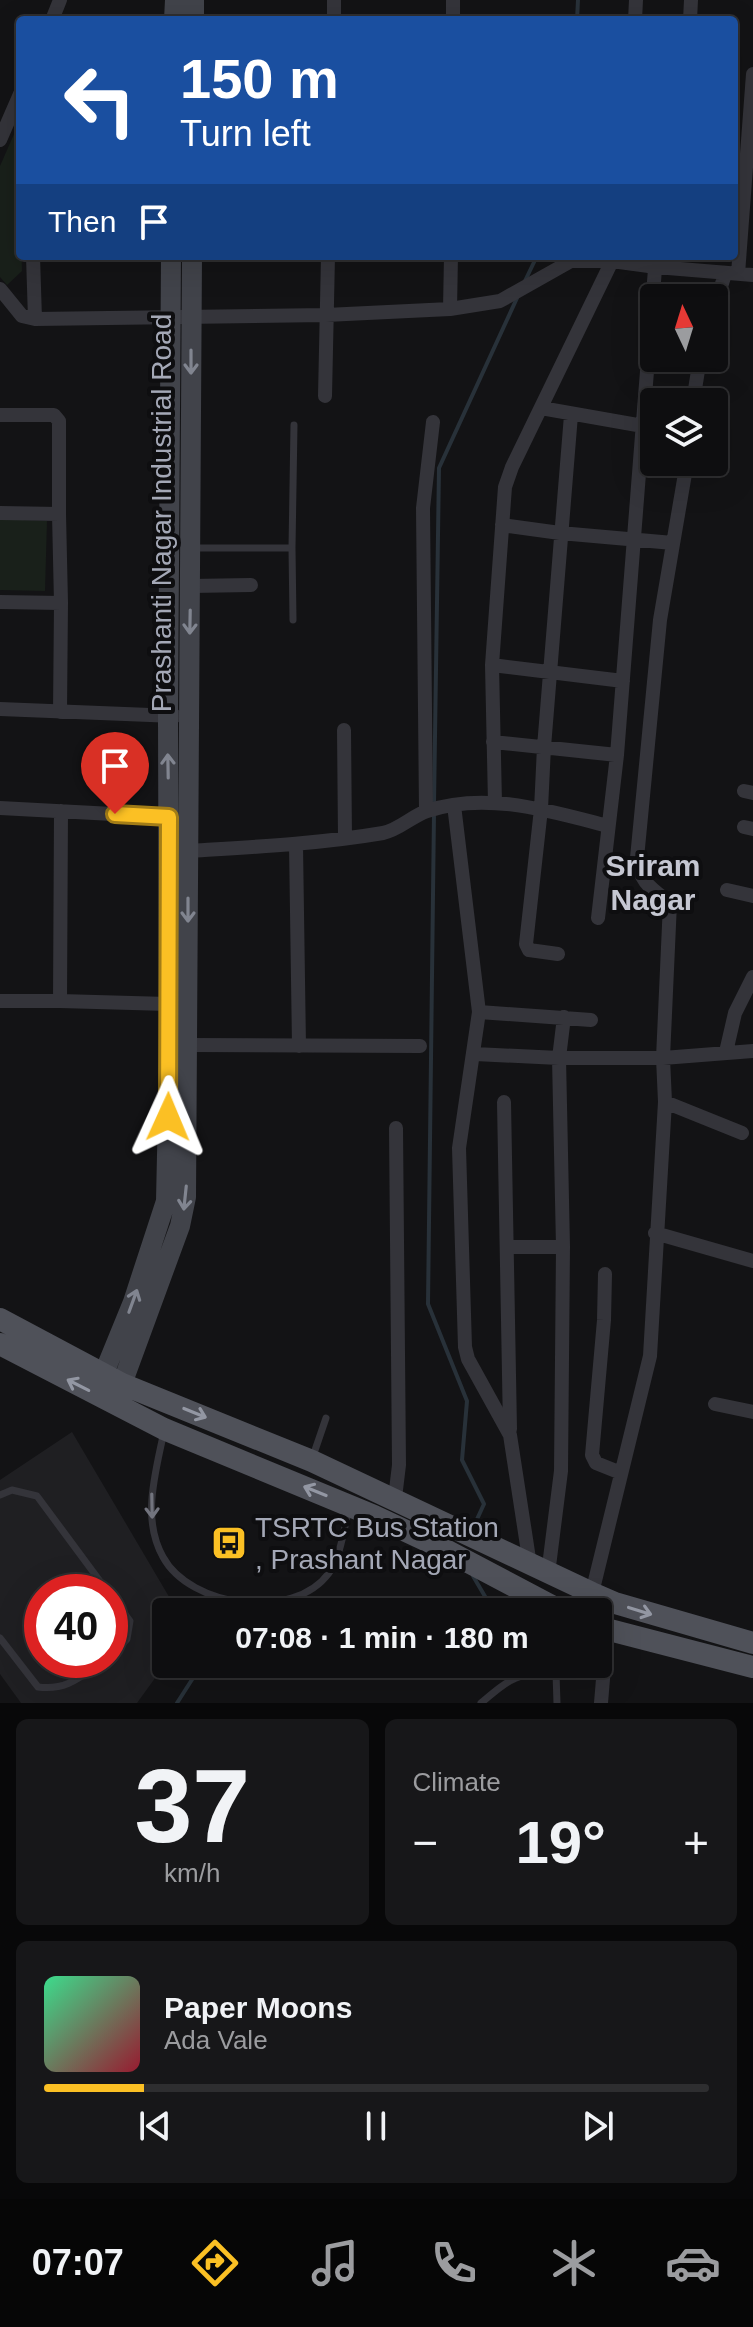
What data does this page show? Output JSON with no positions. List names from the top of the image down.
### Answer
{
  "streets": {
    "street": ["Prashanti Nagar Industrial Road"]
  },
  "districts": ["Sriram Nagar"],
  "places": {
    "bus stop": ["TSRTC Bus Station , Prashant Nagar"]
  },
  "north": "top",
  "page": {
    "turn": ["150 m", "Turn left"],
    "then": "Then",
    "limit": "40",
    "trip": "07:08 · 1 min · 180 m",
    "tile": [
      ["37", "km/h"],
      "Climate"
    ],
    "heat": ["−", "19°", "+"],
    "song": ["Paper Moons", "Ada Vale"],
    "tabs": "07:07"
  }
}
